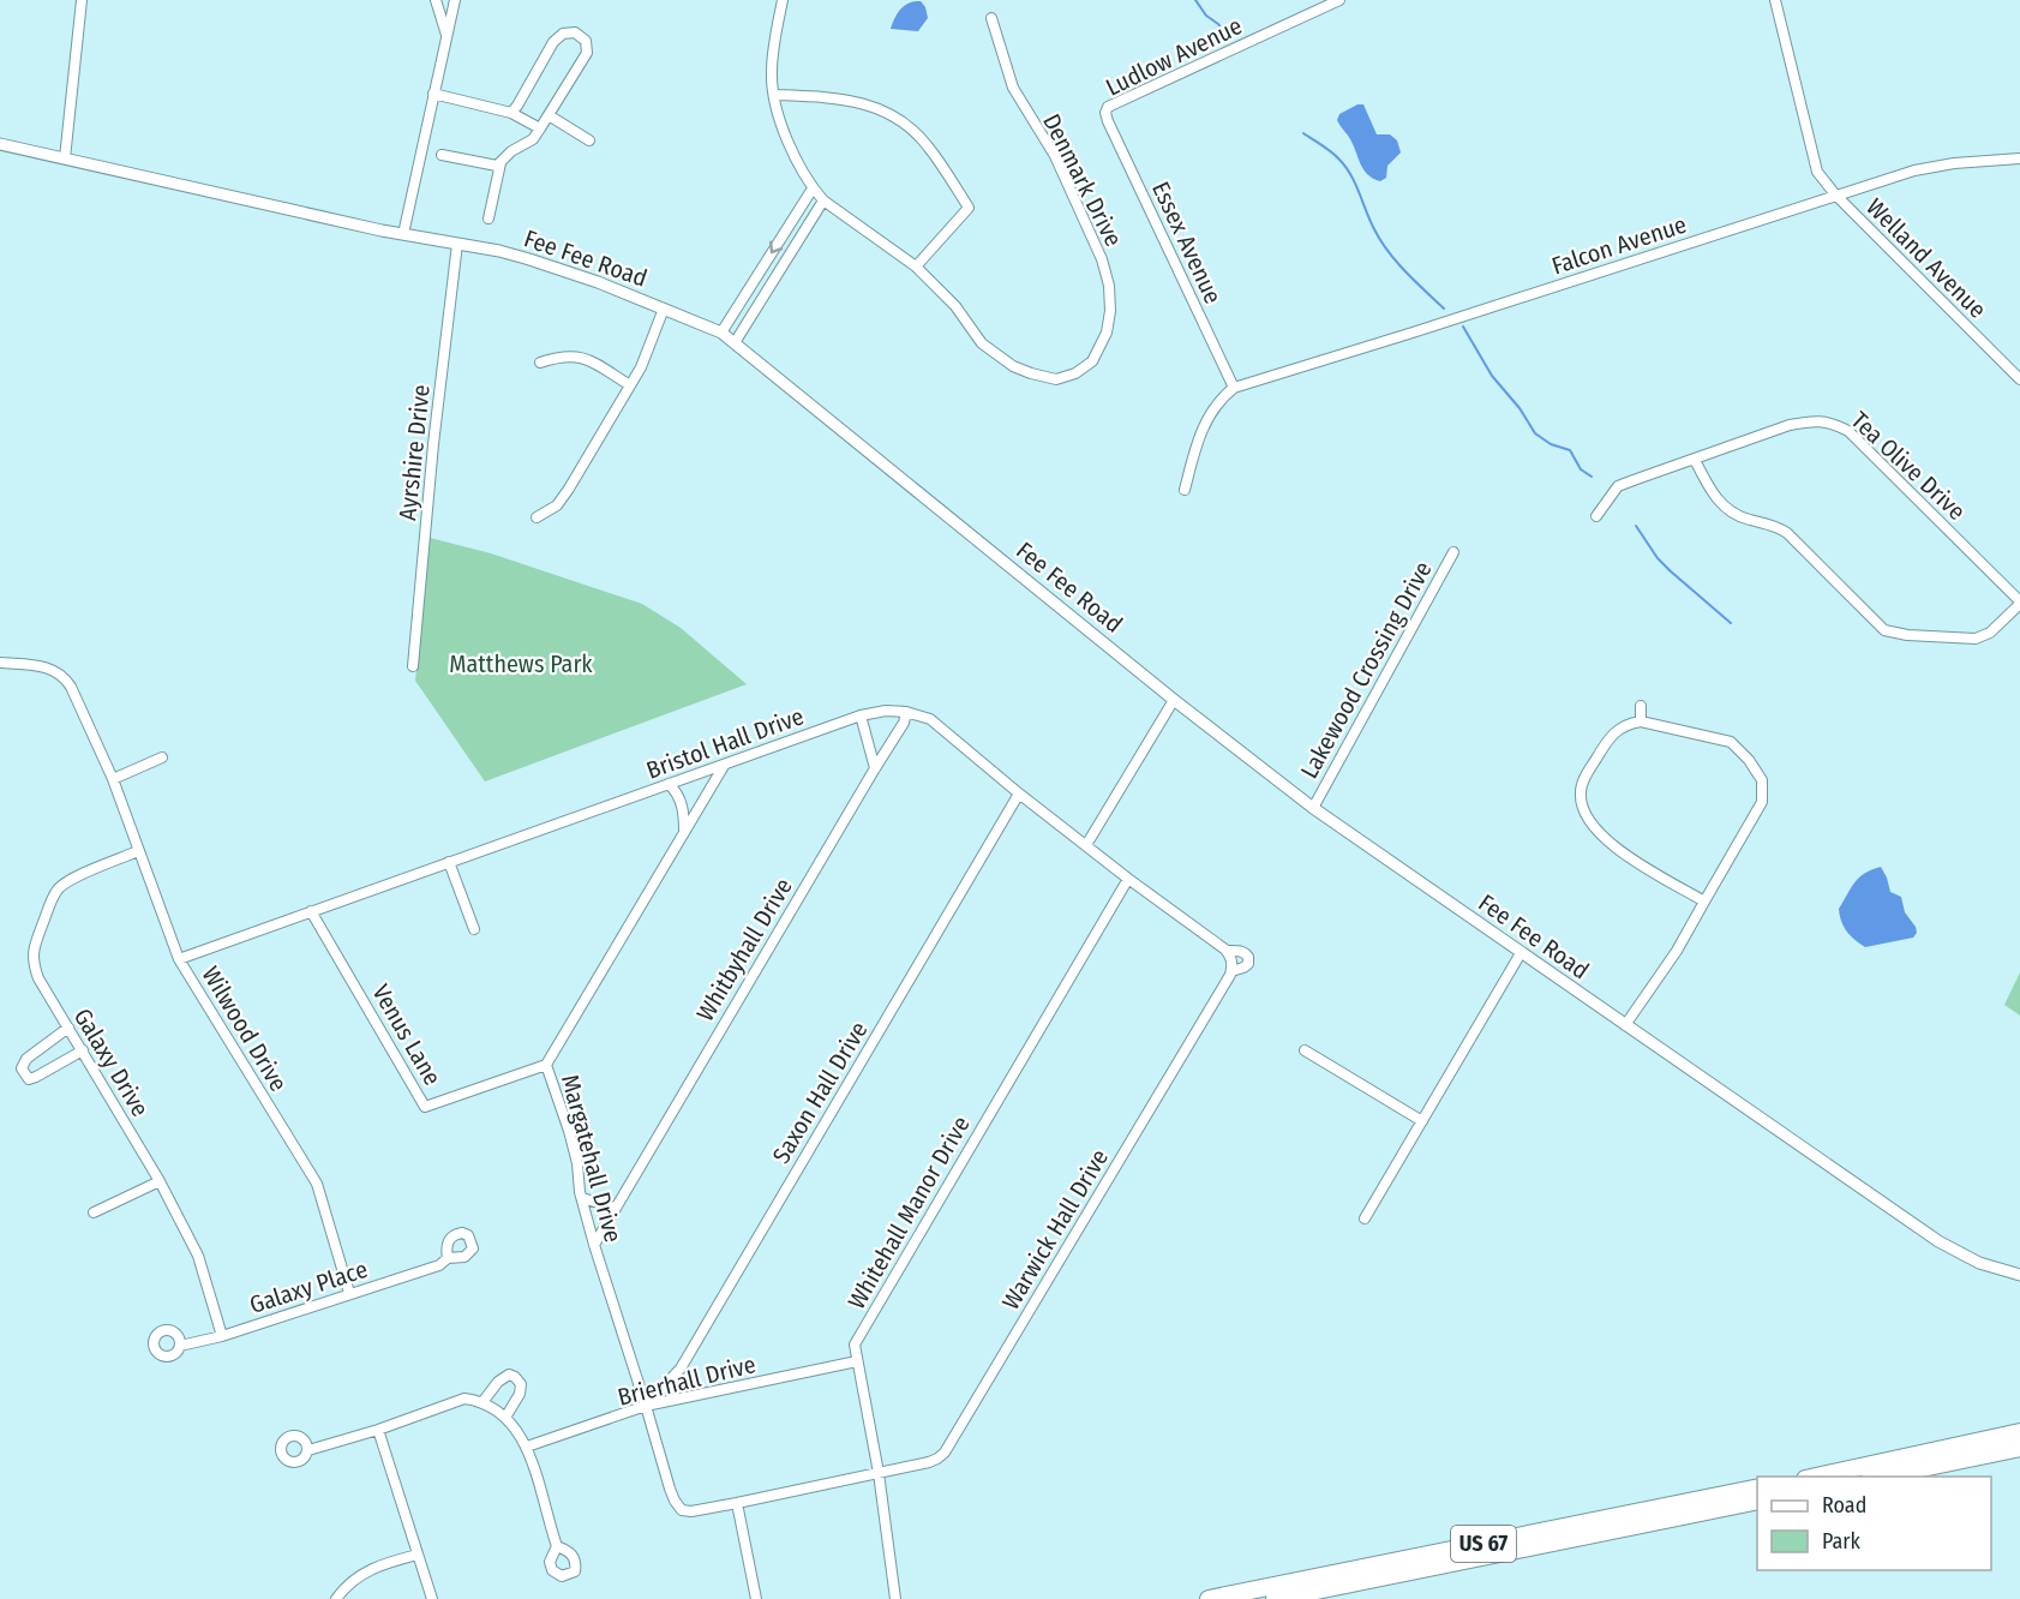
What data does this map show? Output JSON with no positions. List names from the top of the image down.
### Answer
{
  "streets": {
    "highway": ["US 67"],
    "street": [
      "Ludlow Avenue",
      "Denmark Drive",
      "Essex Avenue",
      "Falcon Avenue",
      "Fee Fee Road",
      "Welland Avenue",
      "Ayrshire Drive",
      "Tea Olive Drive",
      "Lakewood Crossing Drive",
      "Bristol Hall Drive",
      "Whitbyhall Drive",
      "Wilwood Drive",
      "Venus Lane",
      "Galaxy Drive",
      "Saxon Hall Drive",
      "Margatehall Drive",
      "Whitehall Manor Drive",
      "Warwick Hall Drive",
      "Galaxy Place",
      "Brierhall Drive"
    ]
  },
  "crossings": [
    ["Ludlow Avenue", "Essex Avenue"],
    ["Essex Avenue", "Falcon Avenue"],
    ["Falcon Avenue", "Welland Avenue"],
    ["Fee Fee Road", "Ayrshire Drive"],
    ["Fee Fee Road", "Lakewood Crossing Drive"],
    ["Bristol Hall Drive", "Whitbyhall Drive"],
    ["Bristol Hall Drive", "Wilwood Drive"],
    ["Bristol Hall Drive", "Venus Lane"],
    ["Bristol Hall Drive", "Saxon Hall Drive"],
    ["Bristol Hall Drive", "Margatehall Drive"],
    ["Bristol Hall Drive", "Whitehall Manor Drive"],
    ["Bristol Hall Drive", "Warwick Hall Drive"],
    ["Whitbyhall Drive", "Margatehall Drive"],
    ["Wilwood Drive", "Galaxy Drive"],
    ["Wilwood Drive", "Galaxy Place"],
    ["Venus Lane", "Margatehall Drive"],
    ["Galaxy Drive", "Galaxy Place"],
    ["Saxon Hall Drive", "Margatehall Drive"],
    ["Saxon Hall Drive", "Brierhall Drive"],
    ["Margatehall Drive", "Warwick Hall Drive"],
    ["Margatehall Drive", "Brierhall Drive"],
    ["Whitehall Manor Drive", "Warwick Hall Drive"],
    ["Whitehall Manor Drive", "Brierhall Drive"]
  ],
  "parks": ["Matthews Park"],
  "legend": ["Road", "Park"]
}
